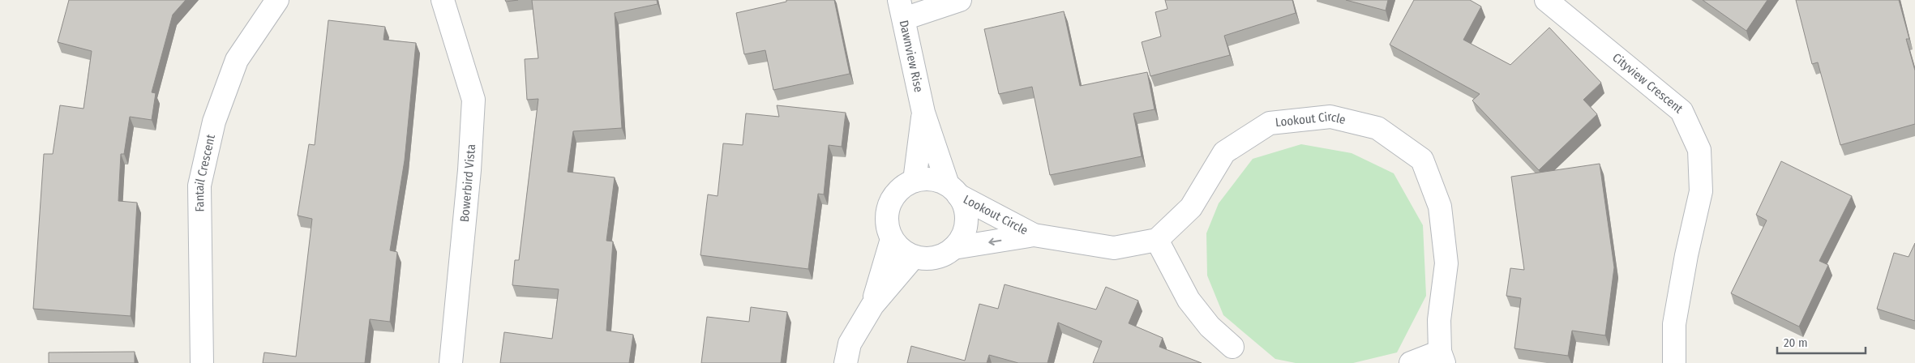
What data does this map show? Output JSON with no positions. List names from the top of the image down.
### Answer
{
  "streets": {
    "street": [
      "Dawnview Rise",
      "Cityview Crescent",
      "Lookout Circle",
      "Fantail Crescent",
      "Bowerbird Vista"
    ]
  },
  "crossings": [
    ["Dawnview Rise", "Lookout Circle"]
  ],
  "scale_bar": "20 m"
}
